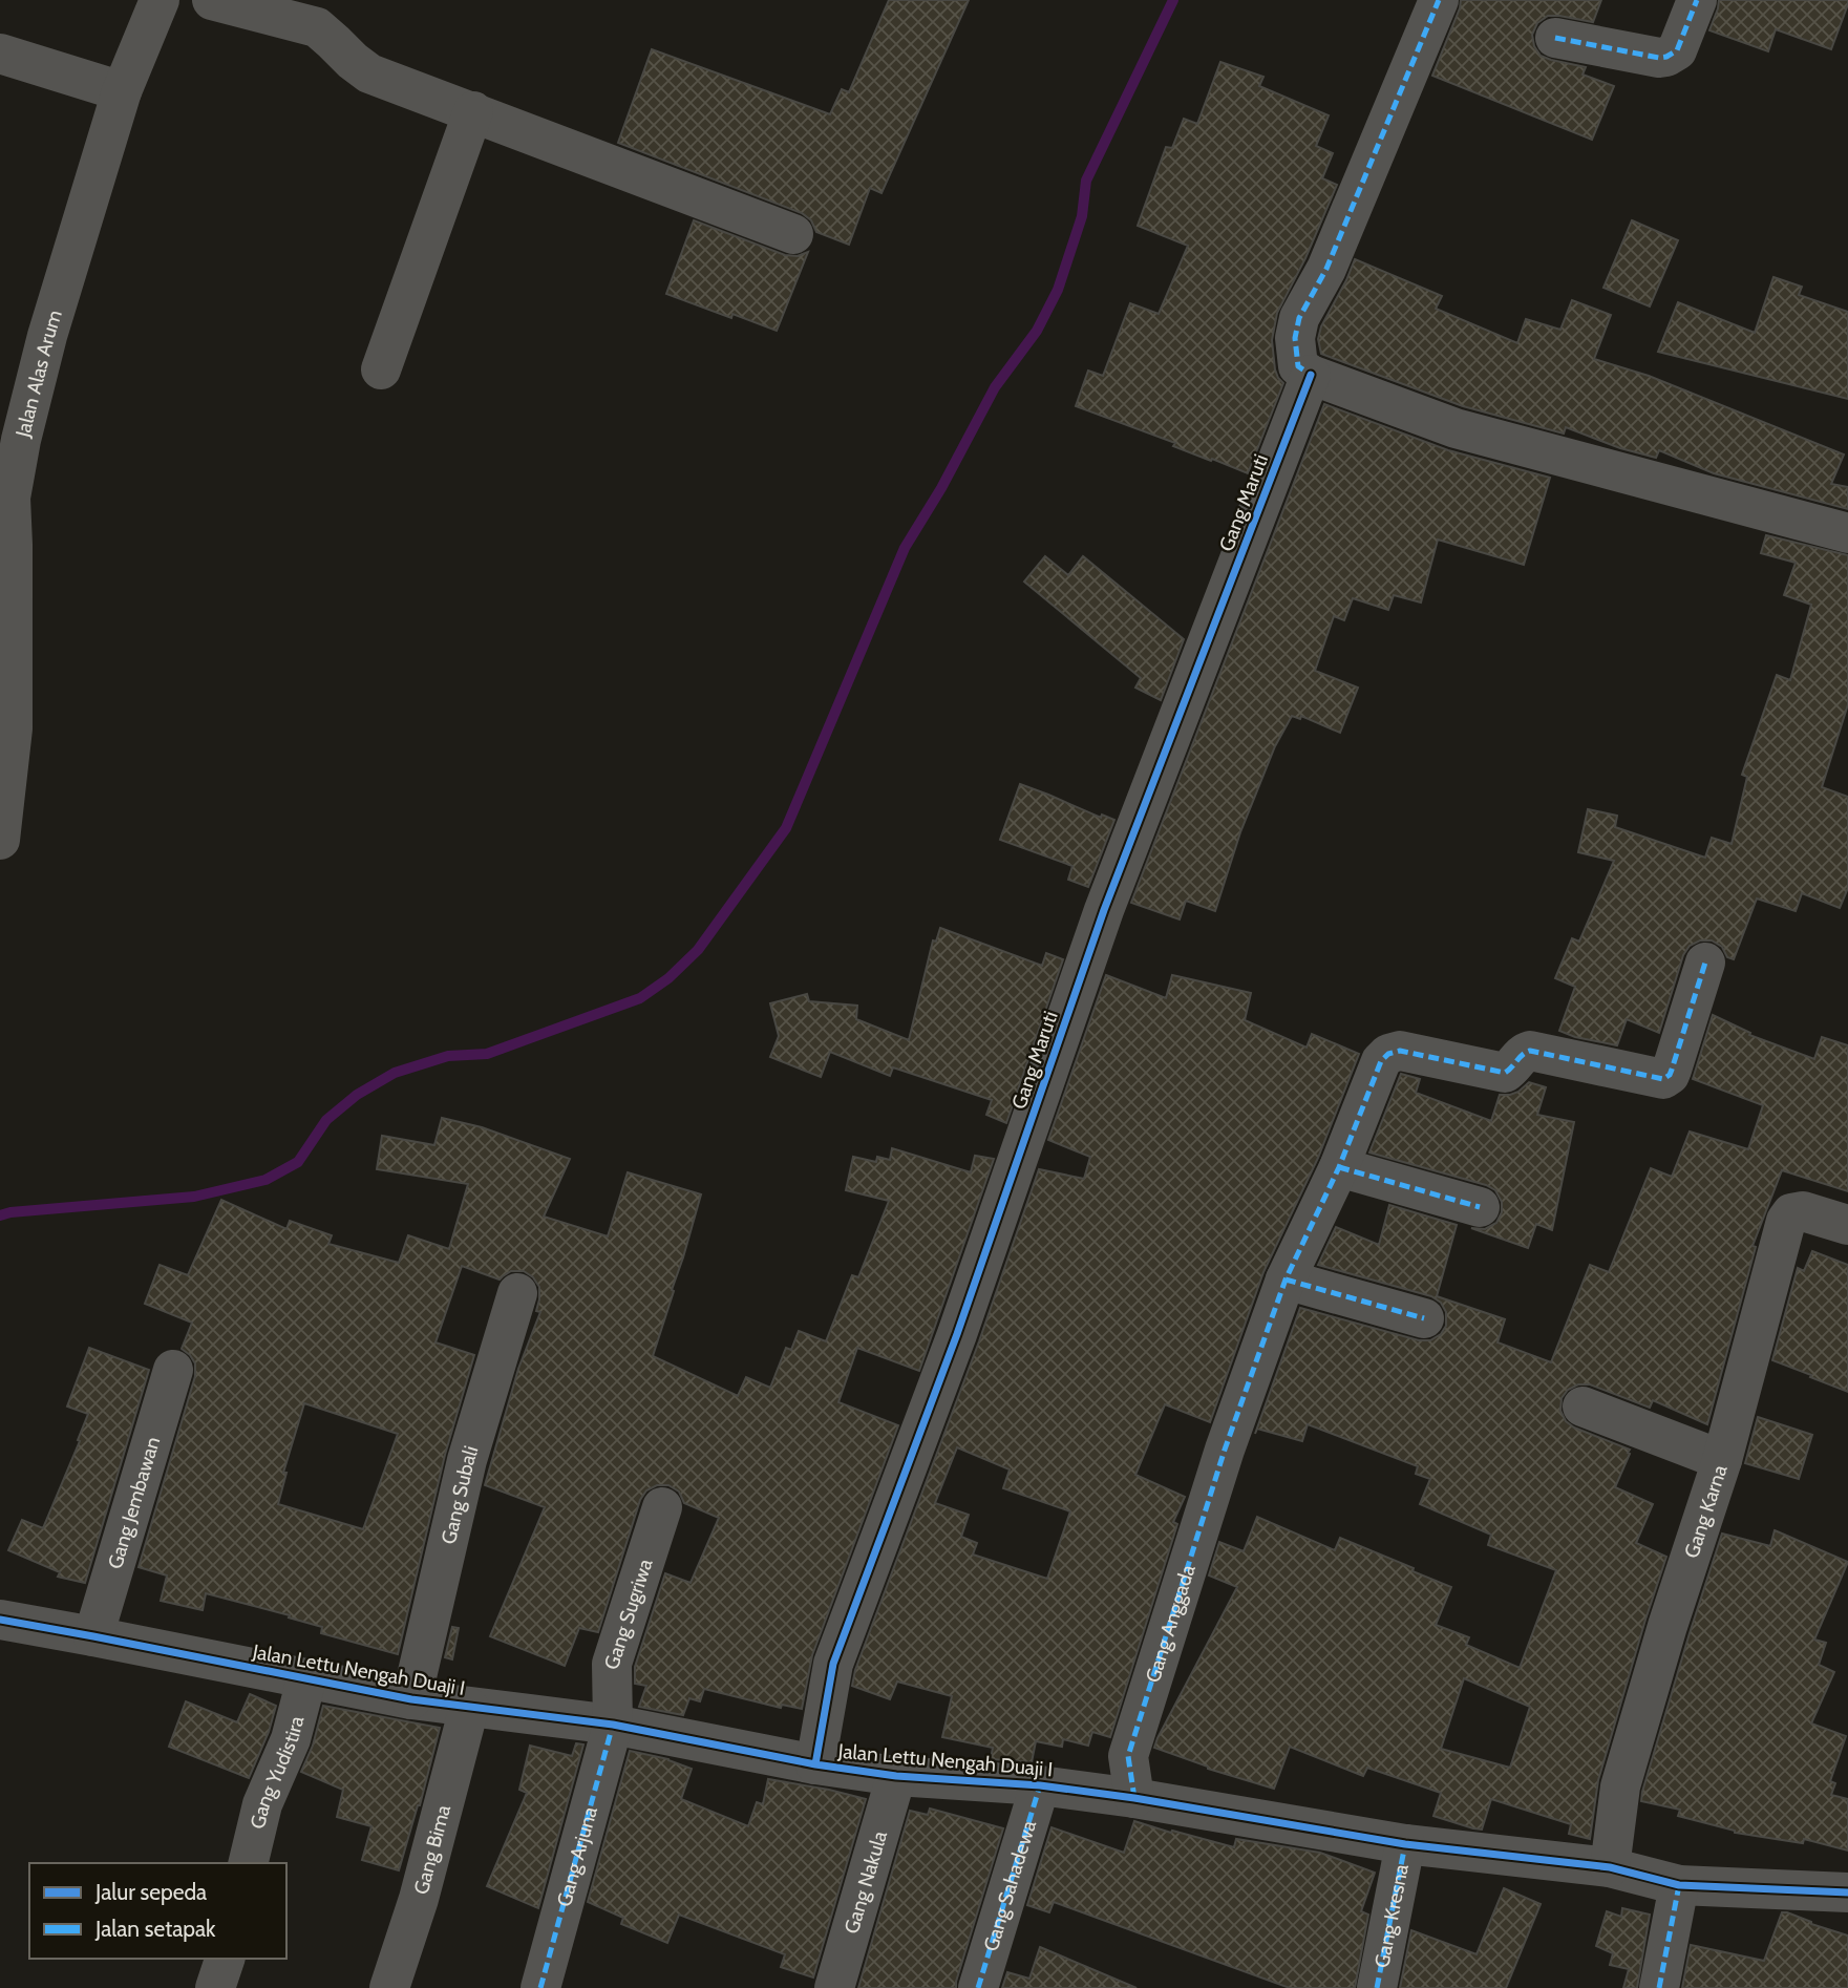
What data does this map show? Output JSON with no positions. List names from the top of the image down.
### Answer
{
  "streets": {
    "street": [
      "Jalan Alas Arum",
      "Gang Maruti",
      "Gang Subali",
      "Gang Jembawan",
      "Gang Karna",
      "Gang Sugriwa",
      "Gang Anggada",
      "Jalan Lettu Nengah Duaji I",
      "Gang Yudistira",
      "Gang Bima",
      "Gang Arjuna",
      "Gang Nakula",
      "Gang Sahadewa",
      "Gang Kresna"
    ]
  },
  "crossings": [
    ["Gang Maruti", "Jalan Lettu Nengah Duaji I"],
    ["Gang Subali", "Jalan Lettu Nengah Duaji I"],
    ["Gang Jembawan", "Jalan Lettu Nengah Duaji I"],
    ["Gang Karna", "Jalan Lettu Nengah Duaji I"],
    ["Gang Sugriwa", "Jalan Lettu Nengah Duaji I"],
    ["Gang Sugriwa", "Gang Arjuna"],
    ["Gang Anggada", "Jalan Lettu Nengah Duaji I"],
    ["Jalan Lettu Nengah Duaji I", "Gang Yudistira"],
    ["Jalan Lettu Nengah Duaji I", "Gang Bima"],
    ["Jalan Lettu Nengah Duaji I", "Gang Arjuna"],
    ["Jalan Lettu Nengah Duaji I", "Gang Nakula"],
    ["Jalan Lettu Nengah Duaji I", "Gang Sahadewa"],
    ["Jalan Lettu Nengah Duaji I", "Gang Kresna"]
  ],
  "legend": ["Jalur sepeda", "Jalan setapak"]
}
